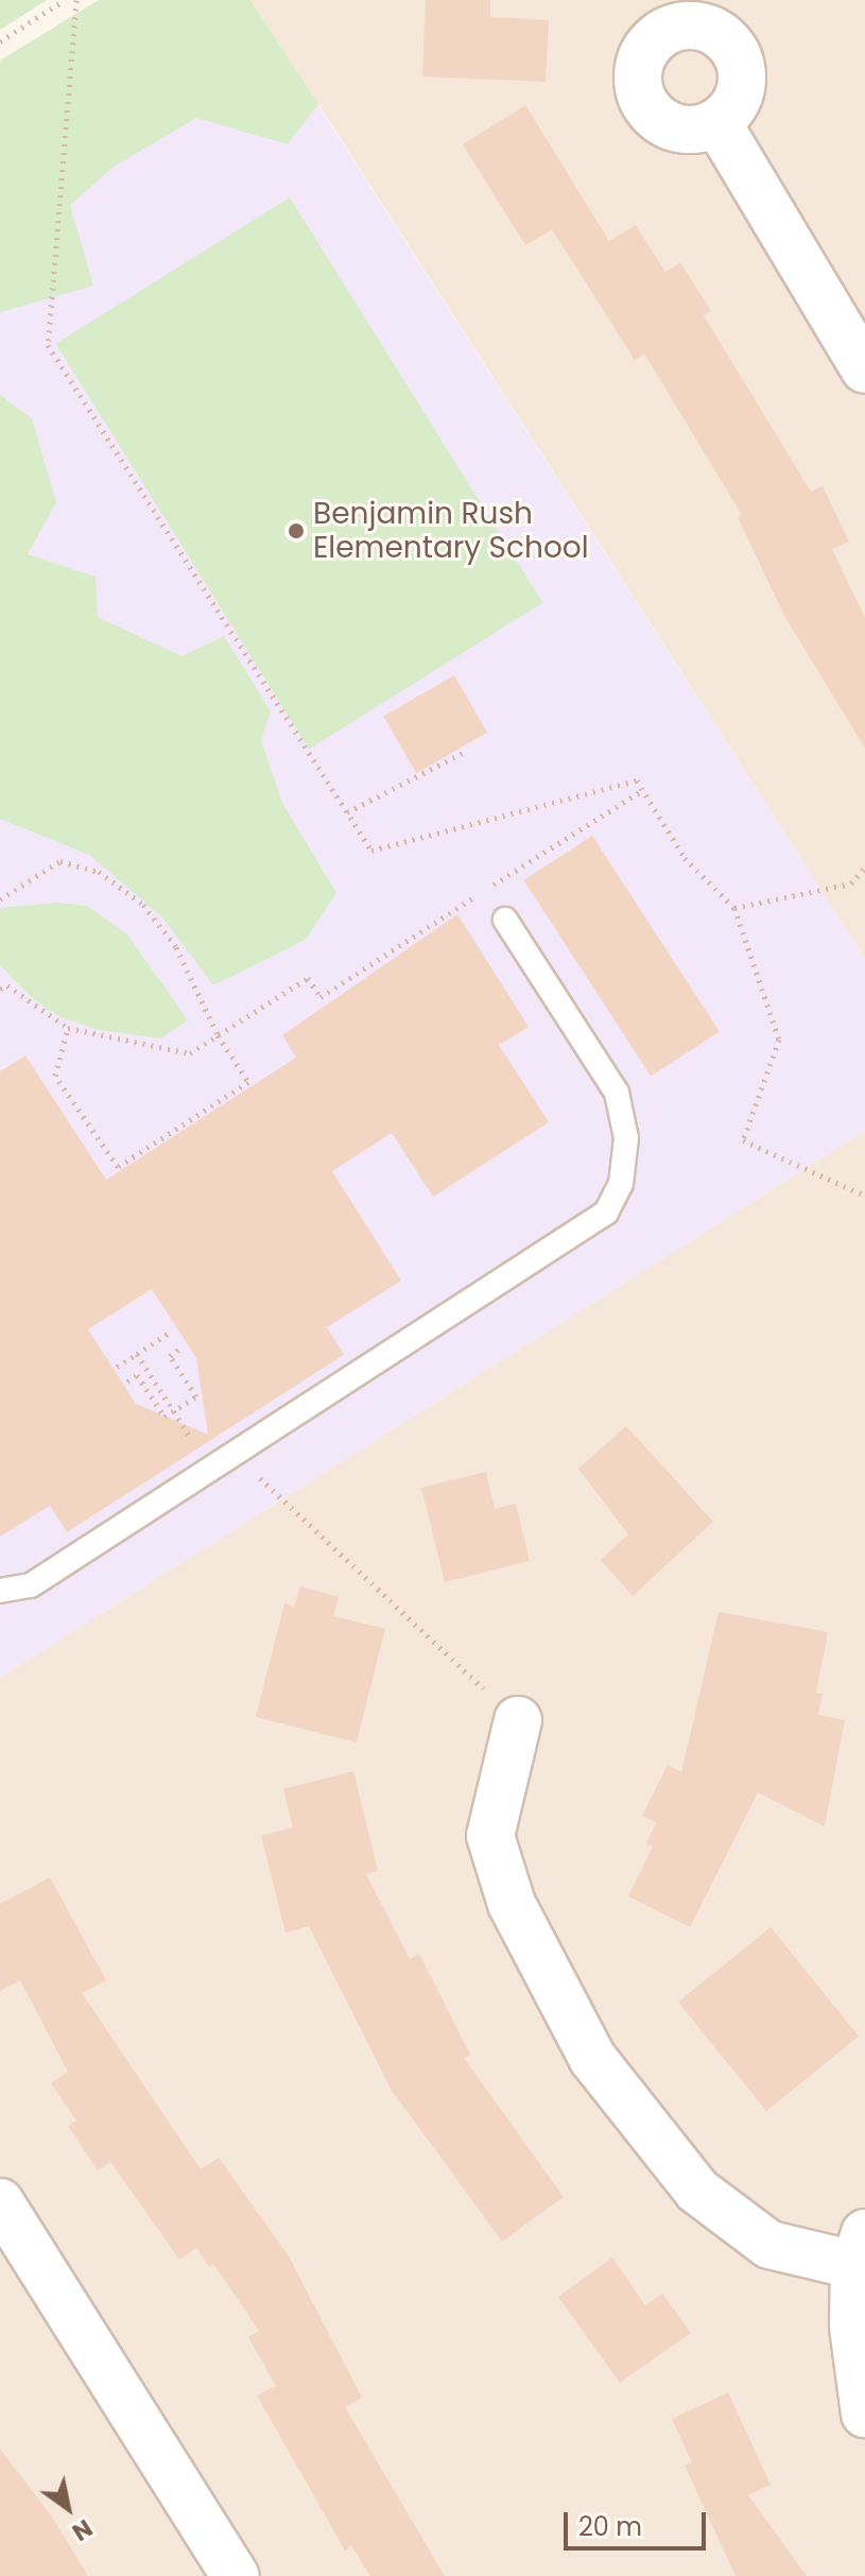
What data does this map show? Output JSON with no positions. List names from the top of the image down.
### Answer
{
  "places": ["Benjamin Rush Elementary School"],
  "scale_bar": "20 m",
  "north": "bottom right"
}
